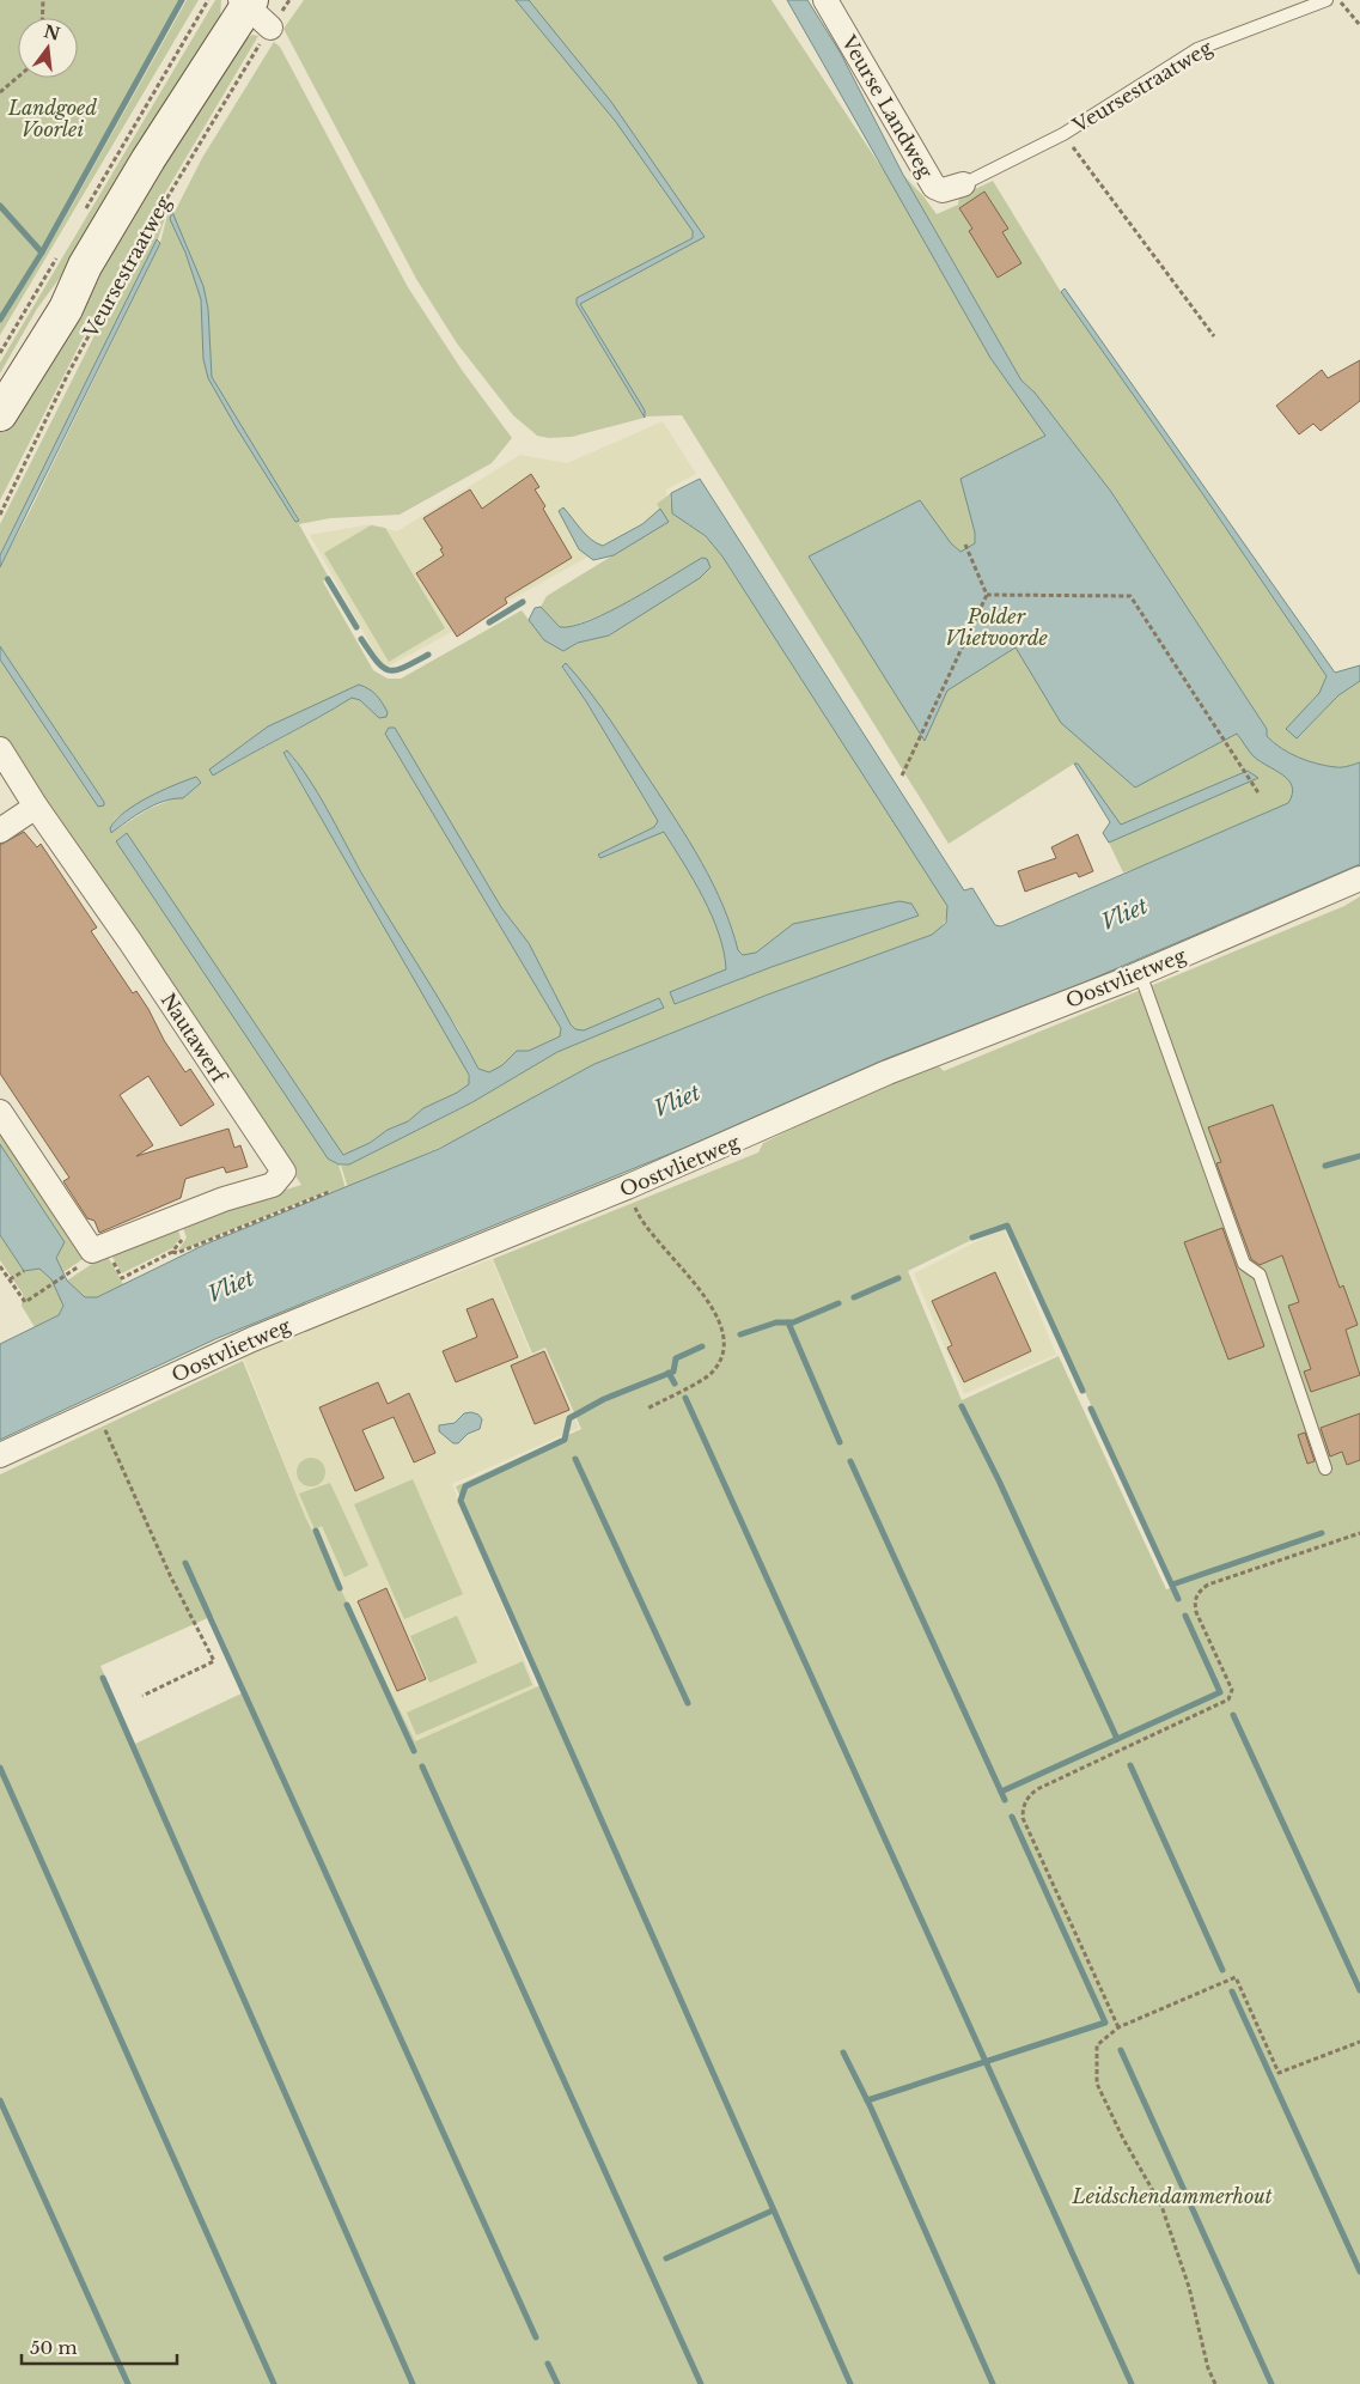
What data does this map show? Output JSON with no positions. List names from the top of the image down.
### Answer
{
  "streets": {
    "main road": ["Veursestraatweg"],
    "street": ["Veurse Landweg", "Oostvlietweg", "Nautawerf"]
  },
  "crossings": [
    ["Veursestraatweg", "Veurse Landweg"]
  ],
  "water": ["Vliet"],
  "parks": ["Landgoed Voorlei", "Polder Vlietvoorde", "Leidschendammerhout"],
  "scale_bar": "50 m",
  "north": "top"
}
